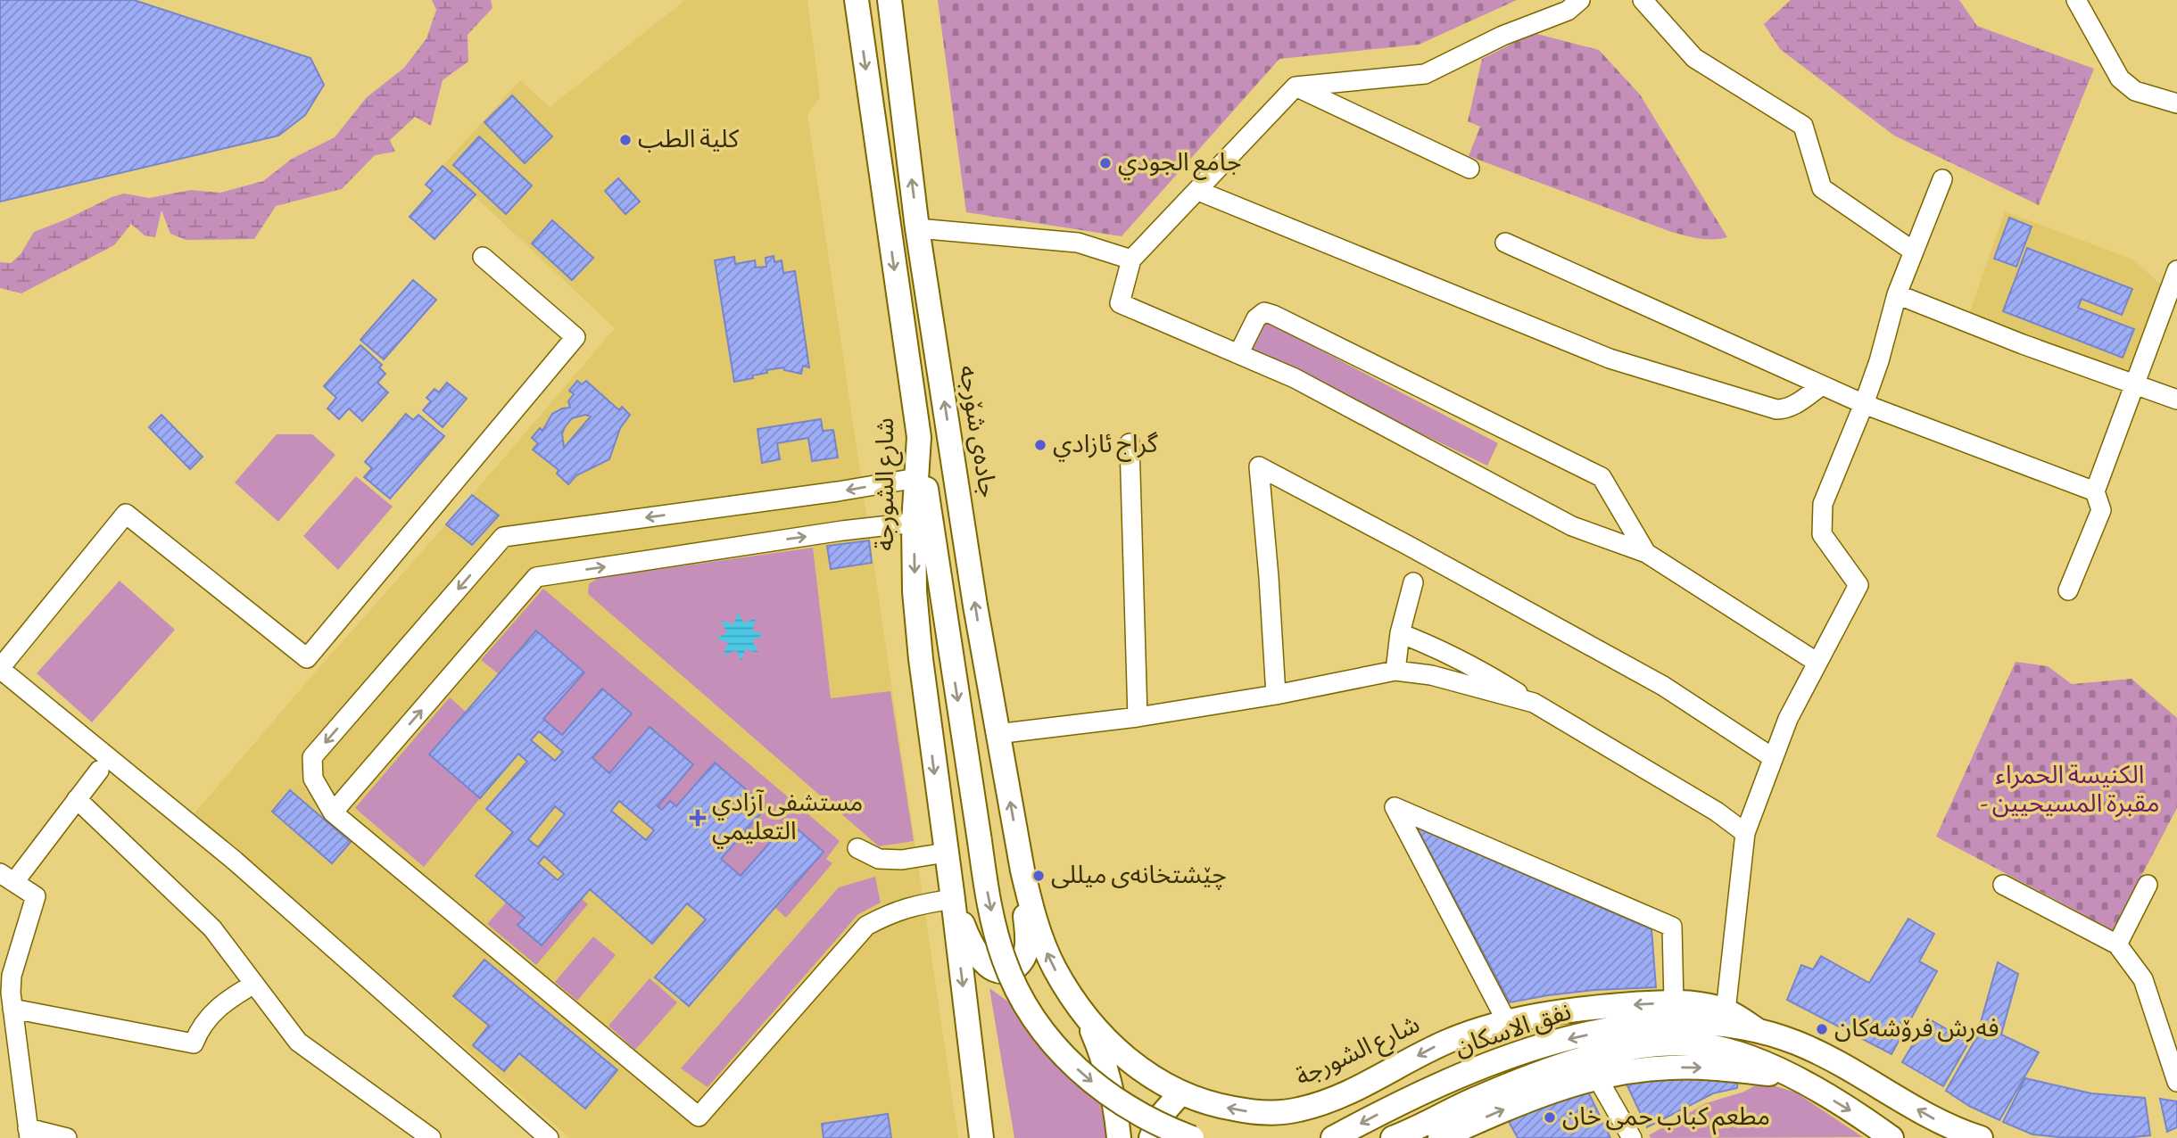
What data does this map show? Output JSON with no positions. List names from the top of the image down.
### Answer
{
  "streets": {
    "main road": ["جادەی شۆرجە", "شارع الشورجة", "نفق الاسكان"]
  },
  "crossings": [
    ["جادەی شۆرجە", "شارع الشورجة"],
    ["شارع الشورجة", "نفق الاسكان"]
  ],
  "parks": ["الكنيسة الحمراء - مقبرة المسيحيين"],
  "places": {
    "other": [
      "كلية الطب",
      "جامع الجودي",
      "گراج ئازادي",
      "چێشتخانەی میللی",
      "فەرش فرۆشەکان",
      "مطعم كباب حمى خان"
    ],
    "health": ["مستشفى آزادي التعليمي"]
  }
}
